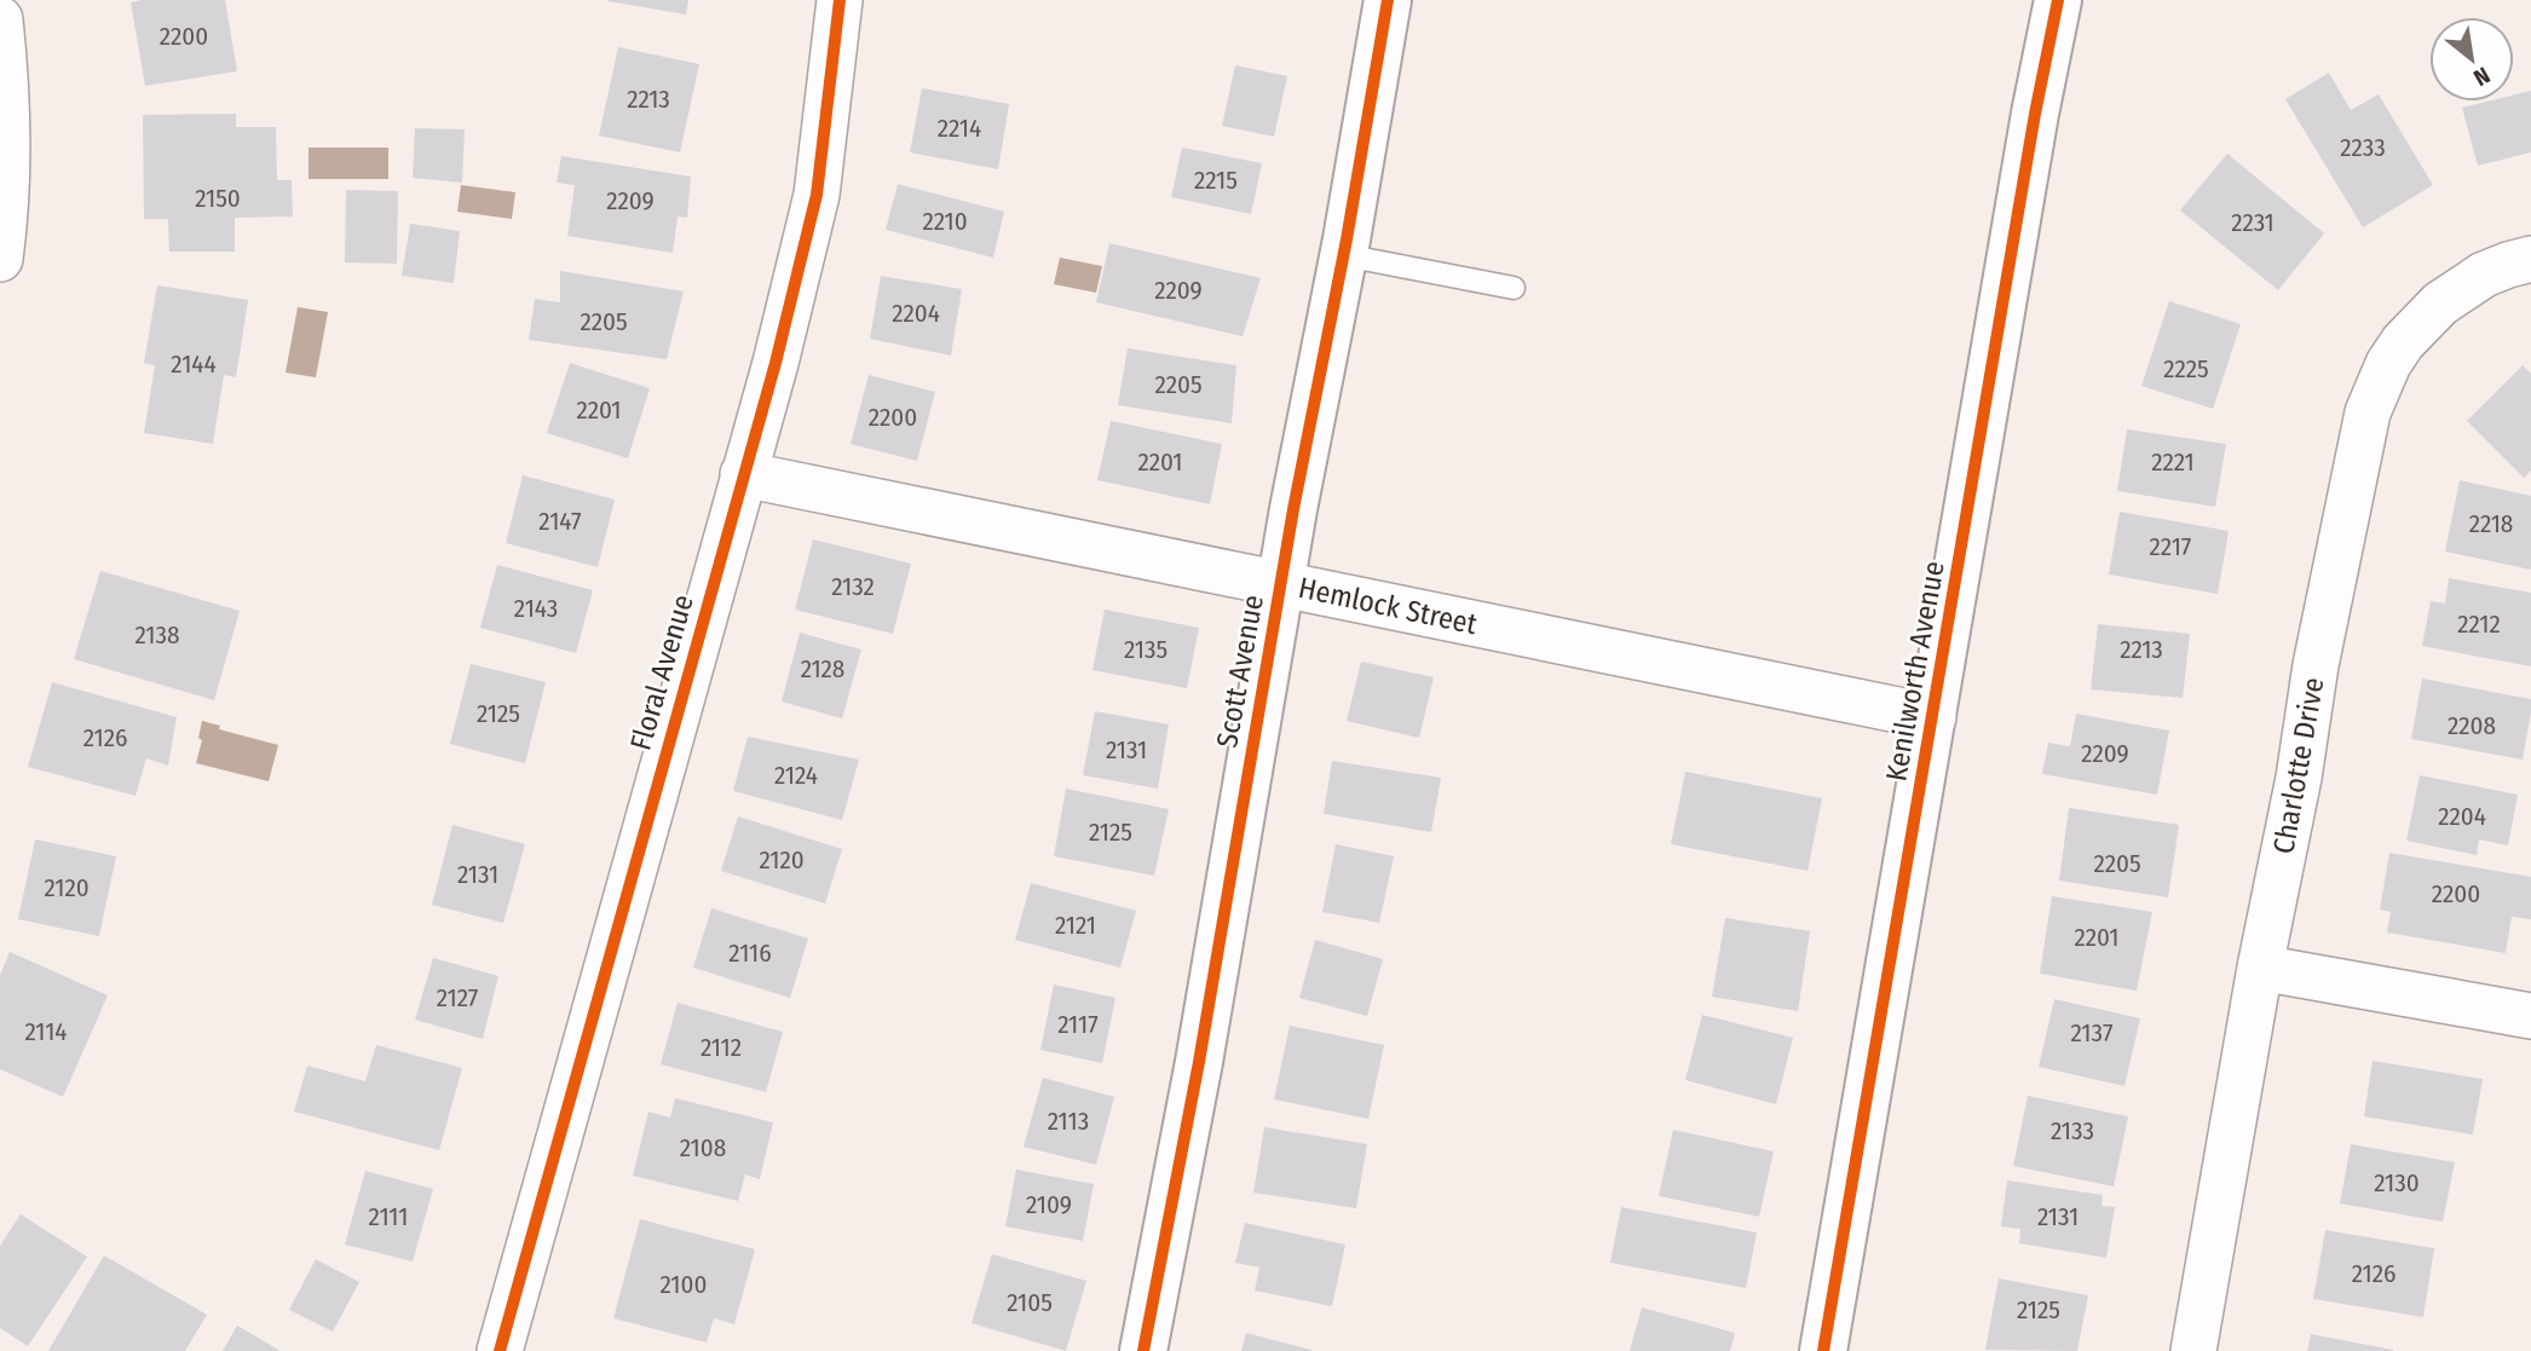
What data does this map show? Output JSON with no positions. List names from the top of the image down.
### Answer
{
  "streets": {
    "main road": ["Scott Avenue", "Kenilworth Avenue"],
    "street": ["Hemlock Street", "Floral Avenue", "Charlotte Drive"]
  },
  "crossings": [
    ["Hemlock Street", "Scott Avenue"],
    ["Hemlock Street", "Kenilworth Avenue"],
    ["Hemlock Street", "Floral Avenue"]
  ],
  "house_numbers": [
    "2200",
    "2213",
    "2214",
    "2233",
    "2215",
    "2150",
    "2209",
    "2210",
    "2231",
    "2209",
    "2204",
    "2205",
    "2144",
    "2225",
    "2205",
    "2201",
    "2200",
    "2201",
    "2221",
    "2147",
    "2218",
    "2217",
    "2132",
    "2143",
    "2212",
    "2138",
    "2135",
    "2213",
    "2128",
    "2125",
    "2208",
    "2126",
    "2131",
    "2209",
    "2124",
    "2204",
    "2125",
    "2120",
    "2205",
    "2131",
    "2120",
    "2200",
    "2121",
    "2201",
    "2116",
    "2127",
    "2117",
    "2114",
    "2137",
    "2112",
    "2113",
    "2133",
    "2108",
    "2130",
    "2109",
    "2111",
    "2131",
    "2126",
    "2100",
    "2105",
    "2125"
  ],
  "north": "bottom right"
}
